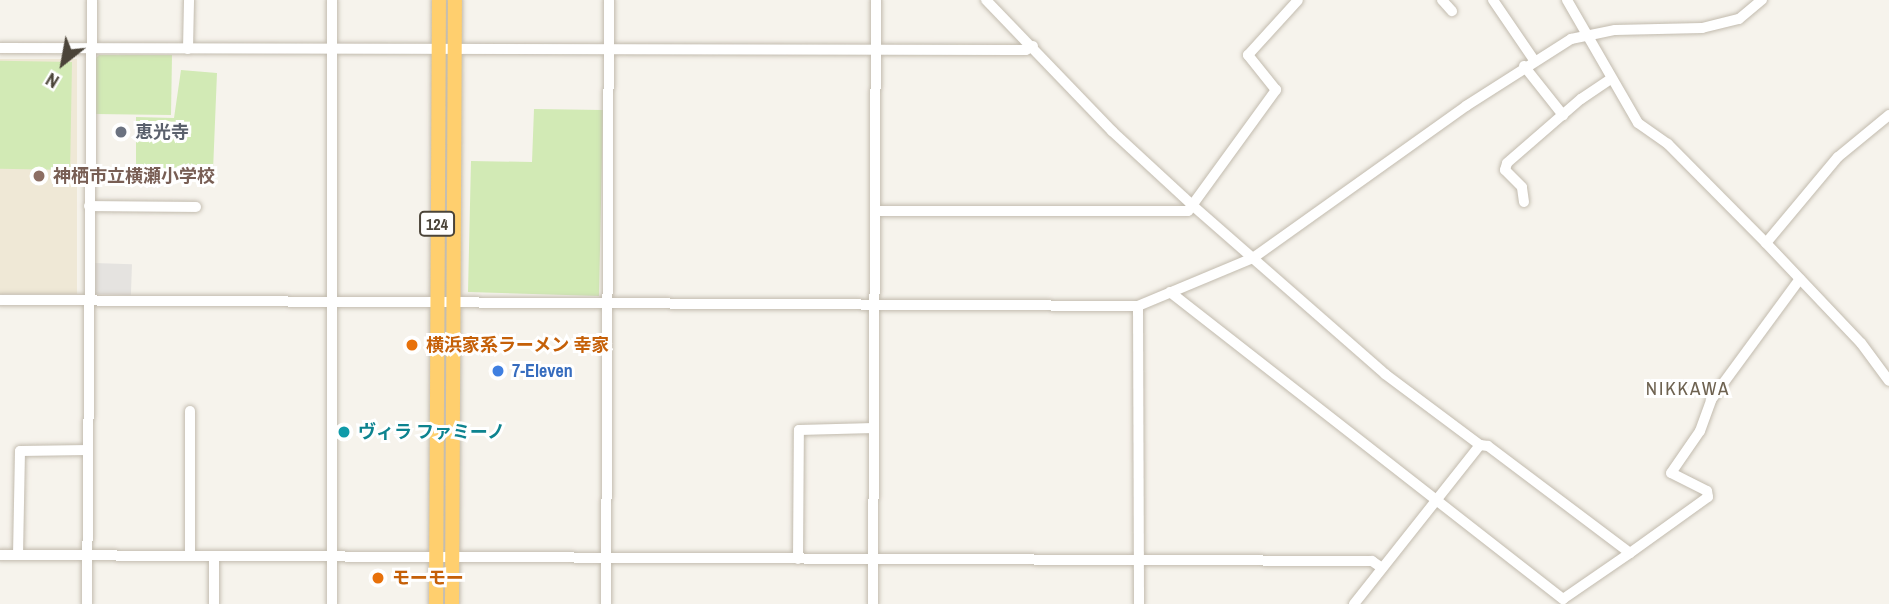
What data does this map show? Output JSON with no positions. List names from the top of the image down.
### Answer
{
  "streets": {
    "highway": ["124"]
  },
  "districts": ["NIKKAWA"],
  "places": [
    "恵光寺",
    "神栖市立横瀬小学校",
    "横浜家系ラーメン 幸家",
    "7-Eleven",
    "ヴィラ ファミーノ",
    "モーモー"
  ],
  "north": "bottom left"
}
